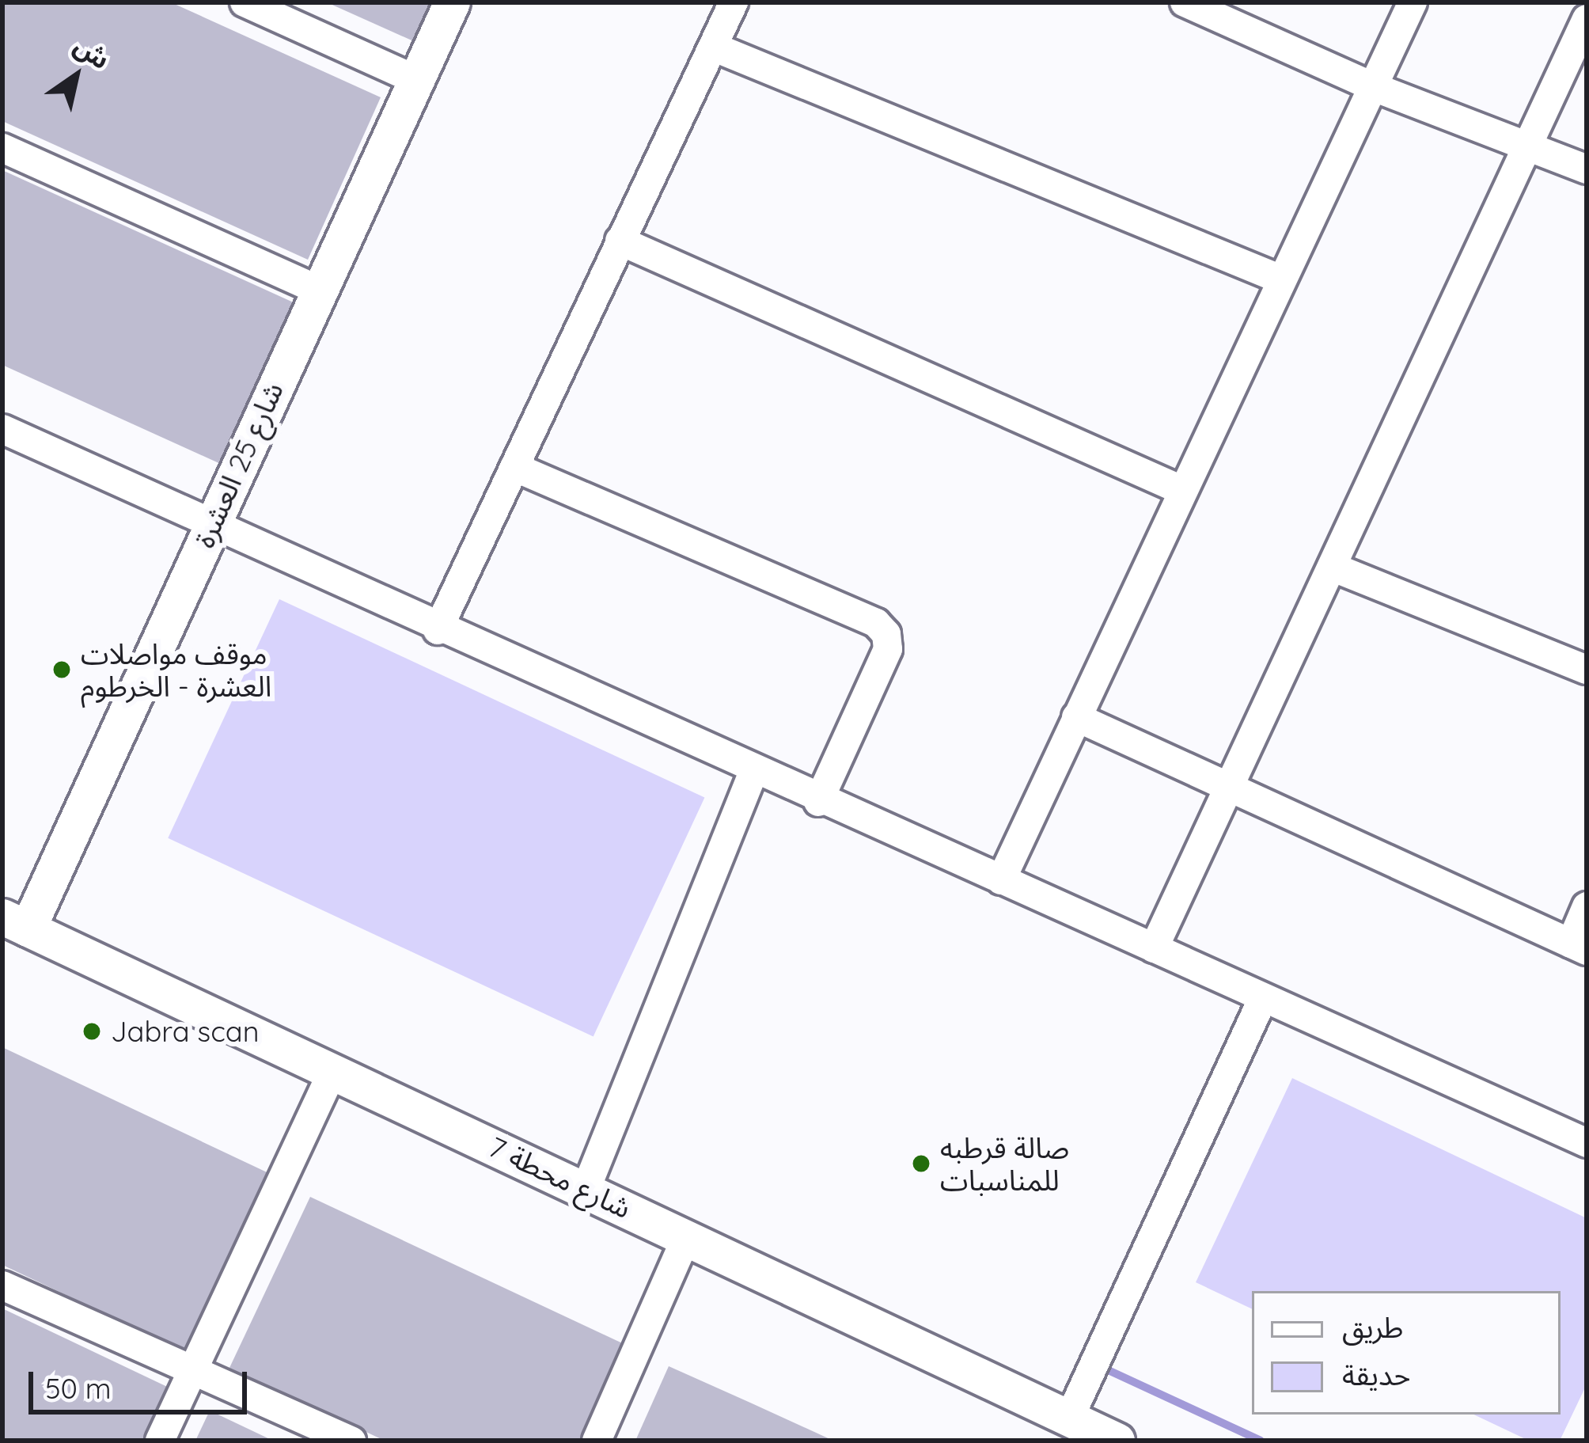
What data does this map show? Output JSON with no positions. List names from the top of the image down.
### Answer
{
  "streets": {
    "street": ["شارع 25 العشرة", "شارع محطة 7"]
  },
  "crossings": [
    ["شارع 25 العشرة", "شارع محطة 7"]
  ],
  "places": ["موقف مواصلات العشرة - الخرطوم", "Jabra scan", "صالة قرطبه للمناسبات"],
  "legend": ["طريق", "حديقة"],
  "scale_bar": "50 m",
  "north": "top right"
}
